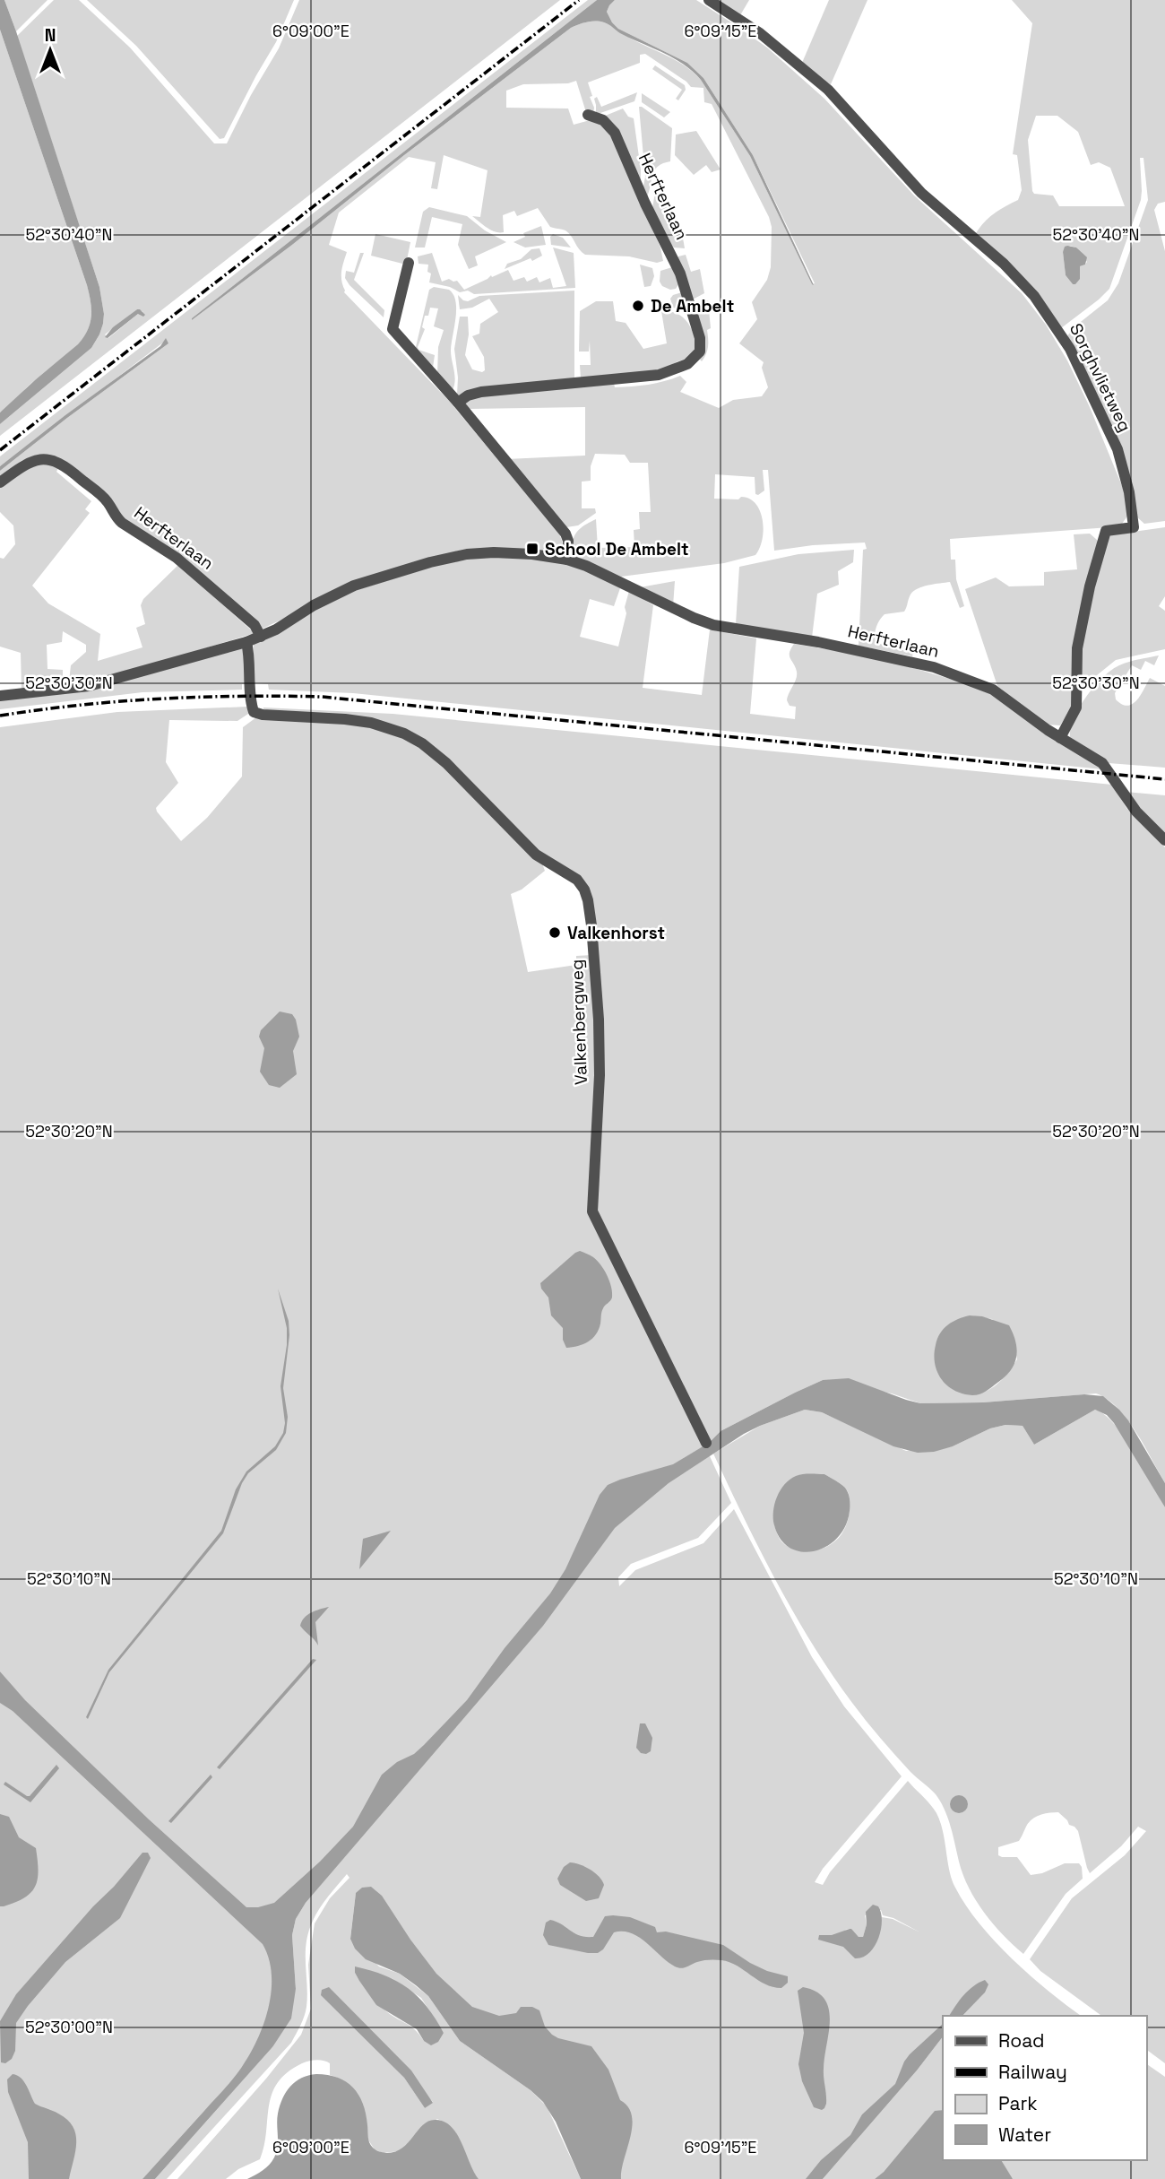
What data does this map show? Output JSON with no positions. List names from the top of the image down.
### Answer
{
  "streets": {
    "street": ["Herfterlaan", "Sorghvlietweg", "Valkenbergweg"]
  },
  "crossings": [
    ["Herfterlaan", "Sorghvlietweg"],
    ["Herfterlaan", "Valkenbergweg"]
  ],
  "places": {
    "other": ["De Ambelt", "Valkenhorst"],
    "transit": ["School De Ambelt"]
  },
  "legend": [
    "Road",
    "Railway",
    "Park",
    "Water"
  ],
  "north": "top",
  "coordinates": [
    "6°09'00\"E",
    "6°09'15\"E",
    "52°30'40\"N",
    "52°30'30\"N",
    "52°30'20\"N",
    "52°30'10\"N",
    "52°30'00\"N"
  ]
}
